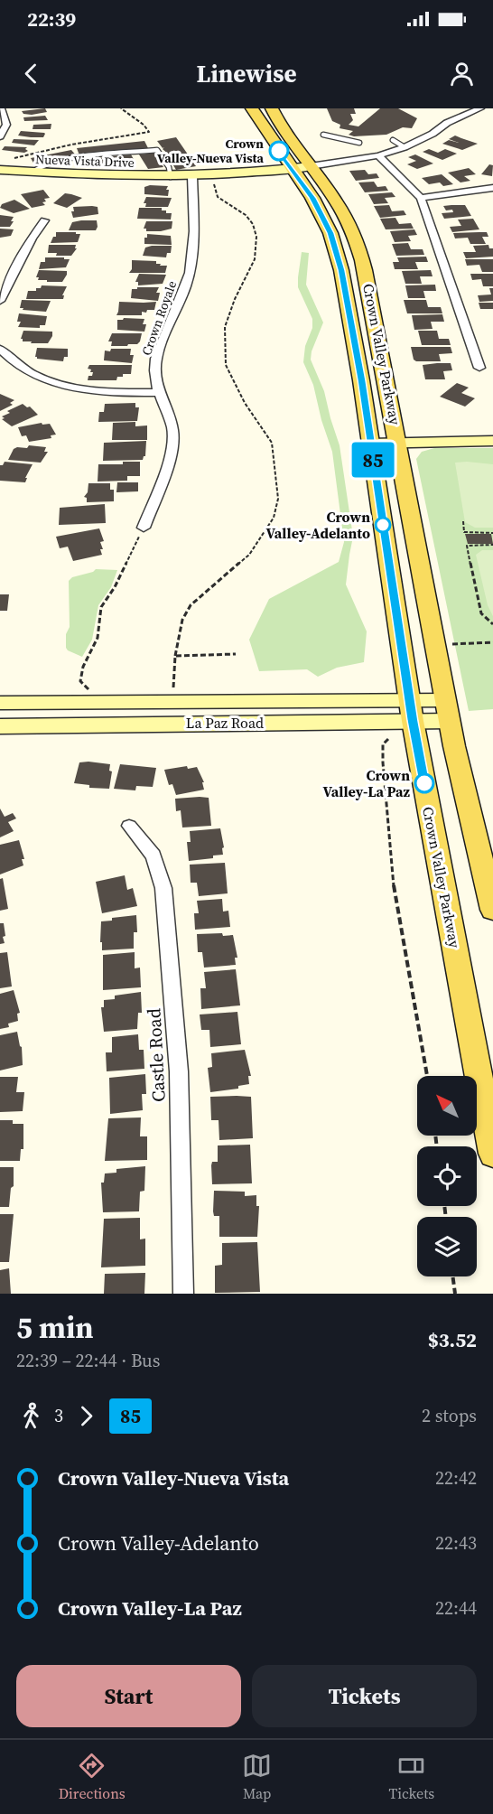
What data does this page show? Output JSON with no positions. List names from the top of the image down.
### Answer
{
  "streets": {
    "main road": ["Nueva Vista Drive", "Crown Valley Parkway", "La Paz Road"],
    "street": ["Crown Royale", "Castle Road"]
  },
  "crossings": [
    ["Nueva Vista Drive", "Crown Royale"],
    ["Nueva Vista Drive", "Crown Valley Parkway"],
    ["Crown Valley Parkway", "La Paz Road"]
  ],
  "places": ["Crown Valley-Nueva Vista", "Crown Valley-Adelanto", "Crown Valley-La Paz"],
  "lines": ["bus line 85"],
  "north": "top left",
  "page": {
    "status": "22:39",
    "header": "Linewise",
    "on_map": "85",
    "heading": ["5 min", "22:39 – 22:44 · Bus", "$3.52"],
    "legs": ["3", "85", "2 stops"],
    "list": [
      {
        "name": "Crown Valley-Nueva Vista",
        "value": "22:42"
      },
      {
        "name": "Crown Valley-Adelanto",
        "value": "22:43"
      },
      {
        "name": "Crown Valley-La Paz",
        "value": "22:44"
      }
    ],
    "buttons": ["Start", "Tickets"],
    "tabs": ["Directions", "Map", "Tickets"]
  }
}
